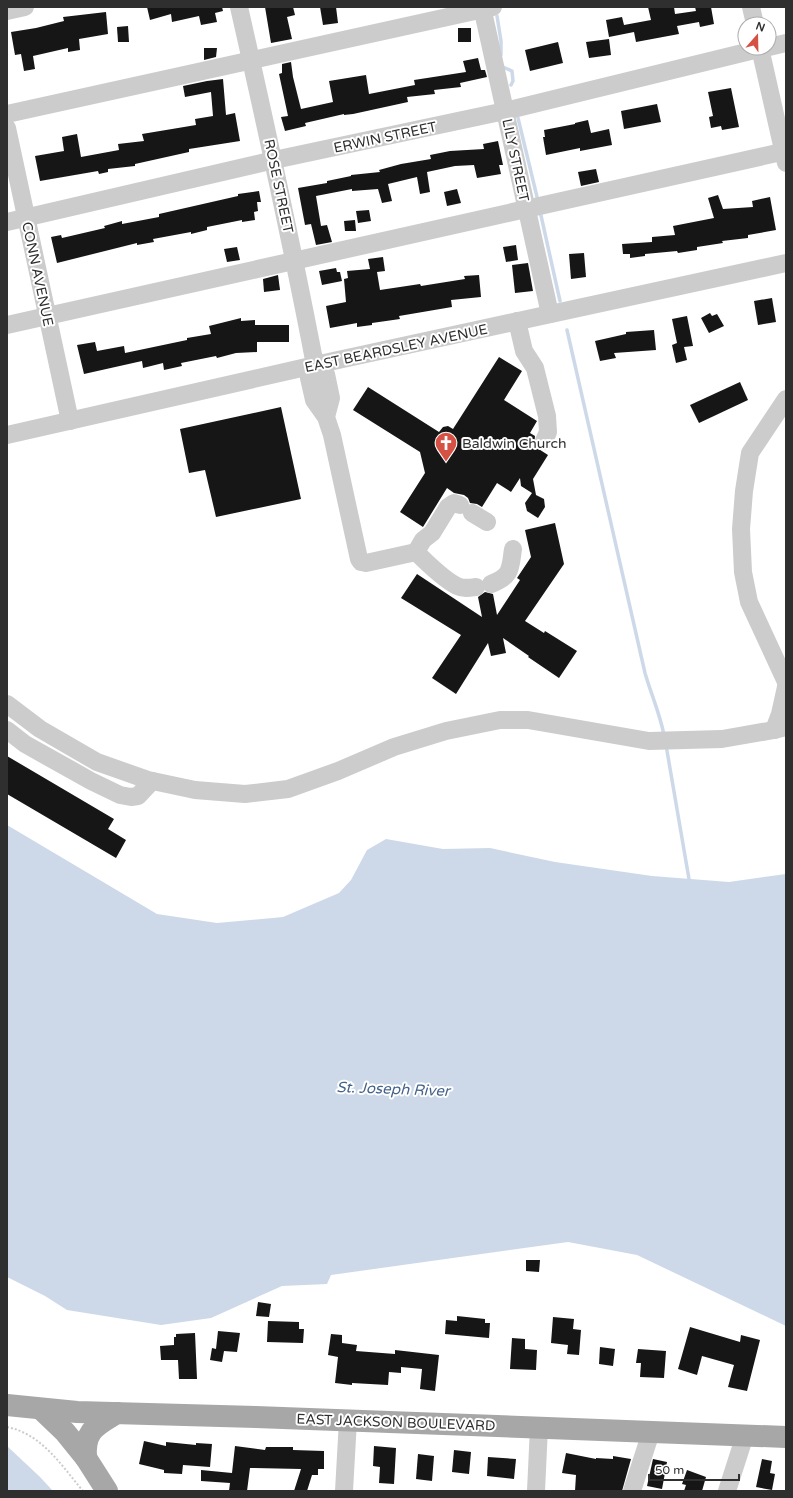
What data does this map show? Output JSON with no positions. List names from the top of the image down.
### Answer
{
  "streets": {
    "main road": ["EAST JACKSON BOULEVARD"],
    "street": [
      "ERWIN STREET",
      "LILY STREET",
      "ROSE STREET",
      "CONN AVENUE",
      "EAST BEARDSLEY AVENUE"
    ]
  },
  "crossings": [
    ["ERWIN STREET", "LILY STREET"],
    ["ERWIN STREET", "ROSE STREET"],
    ["ERWIN STREET", "CONN AVENUE"],
    ["LILY STREET", "EAST BEARDSLEY AVENUE"],
    ["ROSE STREET", "EAST BEARDSLEY AVENUE"],
    ["CONN AVENUE", "EAST BEARDSLEY AVENUE"]
  ],
  "water": ["St. Joseph River"],
  "places": {
    "church": ["Baldwin Church"]
  },
  "scale_bar": "50 m",
  "north": "top"
}
